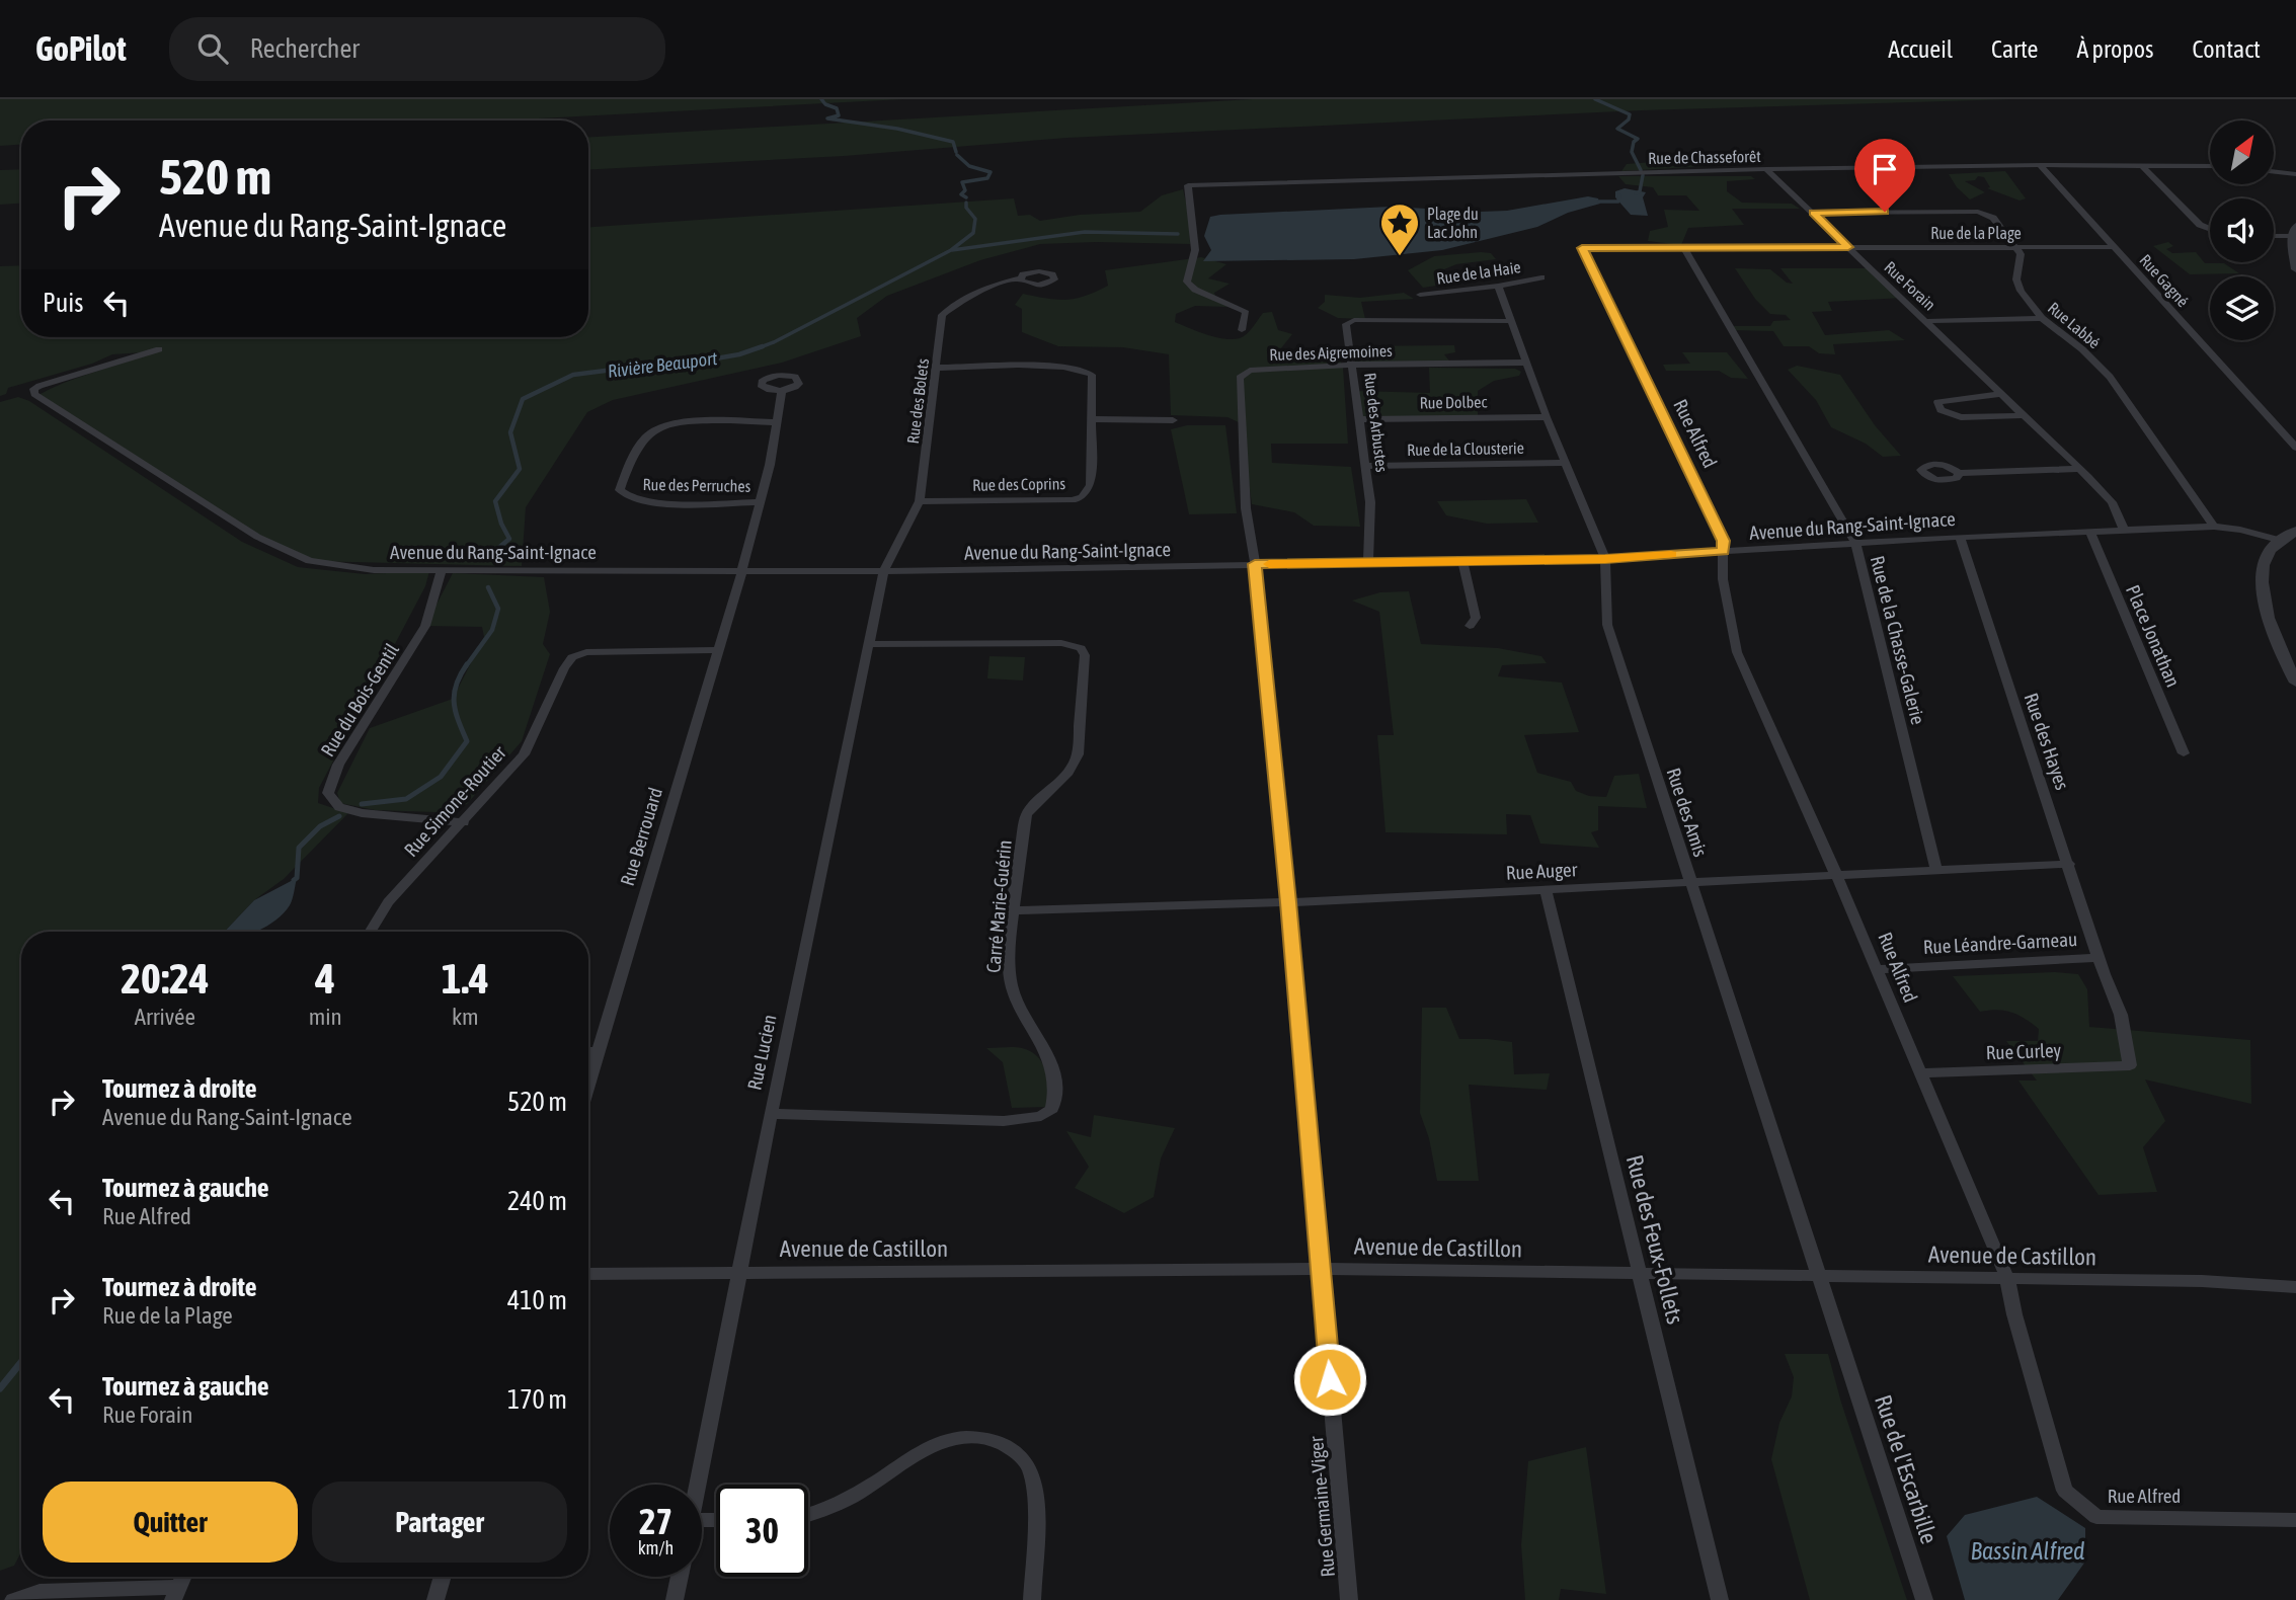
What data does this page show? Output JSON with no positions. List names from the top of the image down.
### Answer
{
  "streets": {
    "street": [
      "Rue de Chasseforêt",
      "Rue de la Plage",
      "Rue de la Haie",
      "Rue Gagné",
      "Rue Forain",
      "Rue Labbé",
      "Rue des Aigremoines",
      "Rue des Bolets",
      "Rue Dolbec",
      "Rue des Arbustes",
      "Rue Alfred",
      "Rue de la Clousterie",
      "Rue des Coprins",
      "Rue des Perruches",
      "Avenue du Rang-Saint-Ignace",
      "Place Jonathan",
      "Rue de la Chasse-Galerie",
      "Rue du Bois-Gentil",
      "Rue des Hayes",
      "Rue Simone-Routier",
      "Rue des Amis",
      "Rue Berrouard",
      "Rue Auger",
      "Carré Marie-Guérin",
      "Rue Léandre-Garneau",
      "Rue Curley",
      "Rue Lucien",
      "Rue des Feux-Follets",
      "Avenue de Castillon",
      "Rue de l'Escarbille",
      "Rue Germaine-Viger"
    ]
  },
  "crossings": [
    ["Rue de Chasseforêt", "Rue Gagné"],
    ["Rue de Chasseforêt", "Rue Forain"],
    ["Rue de la Plage", "Rue Gagné"],
    ["Rue de la Plage", "Rue Forain"],
    ["Rue de la Plage", "Rue Labbé"],
    ["Rue de la Plage", "Rue Alfred"],
    ["Rue de la Plage", "Rue de la Chasse-Galerie"],
    ["Rue de la Haie", "Rue des Amis"],
    ["Rue Forain", "Avenue du Rang-Saint-Ignace"],
    ["Rue Labbé", "Avenue du Rang-Saint-Ignace"],
    ["Rue des Aigremoines", "Rue des Arbustes"],
    ["Rue des Aigremoines", "Avenue du Rang-Saint-Ignace"],
    ["Rue des Aigremoines", "Rue des Amis"],
    ["Rue des Aigremoines", "Rue Germaine-Viger"],
    ["Rue des Bolets", "Rue des Coprins"],
    ["Rue des Bolets", "Avenue du Rang-Saint-Ignace"],
    ["Rue des Bolets", "Rue Lucien"],
    ["Rue Dolbec", "Rue des Arbustes"],
    ["Rue Dolbec", "Rue des Amis"],
    ["Rue des Arbustes", "Rue de la Clousterie"],
    ["Rue des Arbustes", "Avenue du Rang-Saint-Ignace"],
    ["Rue des Arbustes", "Rue des Amis"],
    ["Rue Alfred", "Avenue du Rang-Saint-Ignace"],
    ["Rue Alfred", "Rue Auger"],
    ["Rue Alfred", "Rue Léandre-Garneau"],
    ["Rue Alfred", "Rue Curley"],
    ["Rue Alfred", "Avenue de Castillon"],
    ["Rue de la Clousterie", "Rue des Amis"],
    ["Rue des Perruches", "Rue Berrouard"],
    ["Avenue du Rang-Saint-Ignace", "Place Jonathan"],
    ["Avenue du Rang-Saint-Ignace", "Rue de la Chasse-Galerie"],
    ["Avenue du Rang-Saint-Ignace", "Rue du Bois-Gentil"],
    ["Avenue du Rang-Saint-Ignace", "Rue des Hayes"],
    ["Avenue du Rang-Saint-Ignace", "Rue des Amis"],
    ["Avenue du Rang-Saint-Ignace", "Rue Berrouard"],
    ["Avenue du Rang-Saint-Ignace", "Rue Lucien"],
    ["Avenue du Rang-Saint-Ignace", "Rue Germaine-Viger"],
    ["Rue de la Chasse-Galerie", "Rue Auger"],
    ["Rue du Bois-Gentil", "Rue Simone-Routier"],
    ["Rue des Hayes", "Rue Auger"],
    ["Rue des Hayes", "Rue Léandre-Garneau"],
    ["Rue Simone-Routier", "Rue Berrouard"],
    ["Rue des Amis", "Rue Auger"],
    ["Rue des Amis", "Avenue de Castillon"],
    ["Rue des Amis", "Rue de l'Escarbille"],
    ["Rue Auger", "Carré Marie-Guérin"],
    ["Rue Auger", "Rue des Feux-Follets"],
    ["Rue Auger", "Rue Germaine-Viger"],
    ["Carré Marie-Guérin", "Rue Lucien"],
    ["Rue Léandre-Garneau", "Rue Curley"],
    ["Rue Lucien", "Avenue de Castillon"],
    ["Rue des Feux-Follets", "Avenue de Castillon"],
    ["Avenue de Castillon", "Rue Germaine-Viger"]
  ],
  "water": ["Rivière Beauport", "Bassin Alfred"],
  "places": {
    "place": ["Plage du Lac John"]
  },
  "north": "top right",
  "page": {
    "header": "GoPilot",
    "search": "Rechercher",
    "nav": [
      "Accueil",
      "Carte",
      "À propos",
      "Contact"
    ],
    "turn": ["520 m", "Avenue du Rang-Saint-Ignace"],
    "then": "Puis",
    "eta": [
      "20:24",
      "Arrivée",
      "4",
      "min",
      "1.4",
      "km"
    ],
    "list": [
      {
        "name": "Tournez à droite",
        "note": "Avenue du Rang-Saint-Ignace",
        "value": "520 m"
      },
      {
        "name": "Tournez à gauche",
        "note": "Rue Alfred",
        "value": "240 m"
      },
      {
        "name": "Tournez à droite",
        "note": "Rue de la Plage",
        "value": "410 m"
      },
      {
        "name": "Tournez à gauche",
        "note": "Rue Forain",
        "value": "170 m"
      }
    ],
    "buttons": ["Quitter", "Partager"],
    "speed": "27 km/h",
    "limit": "30"
  }
}
